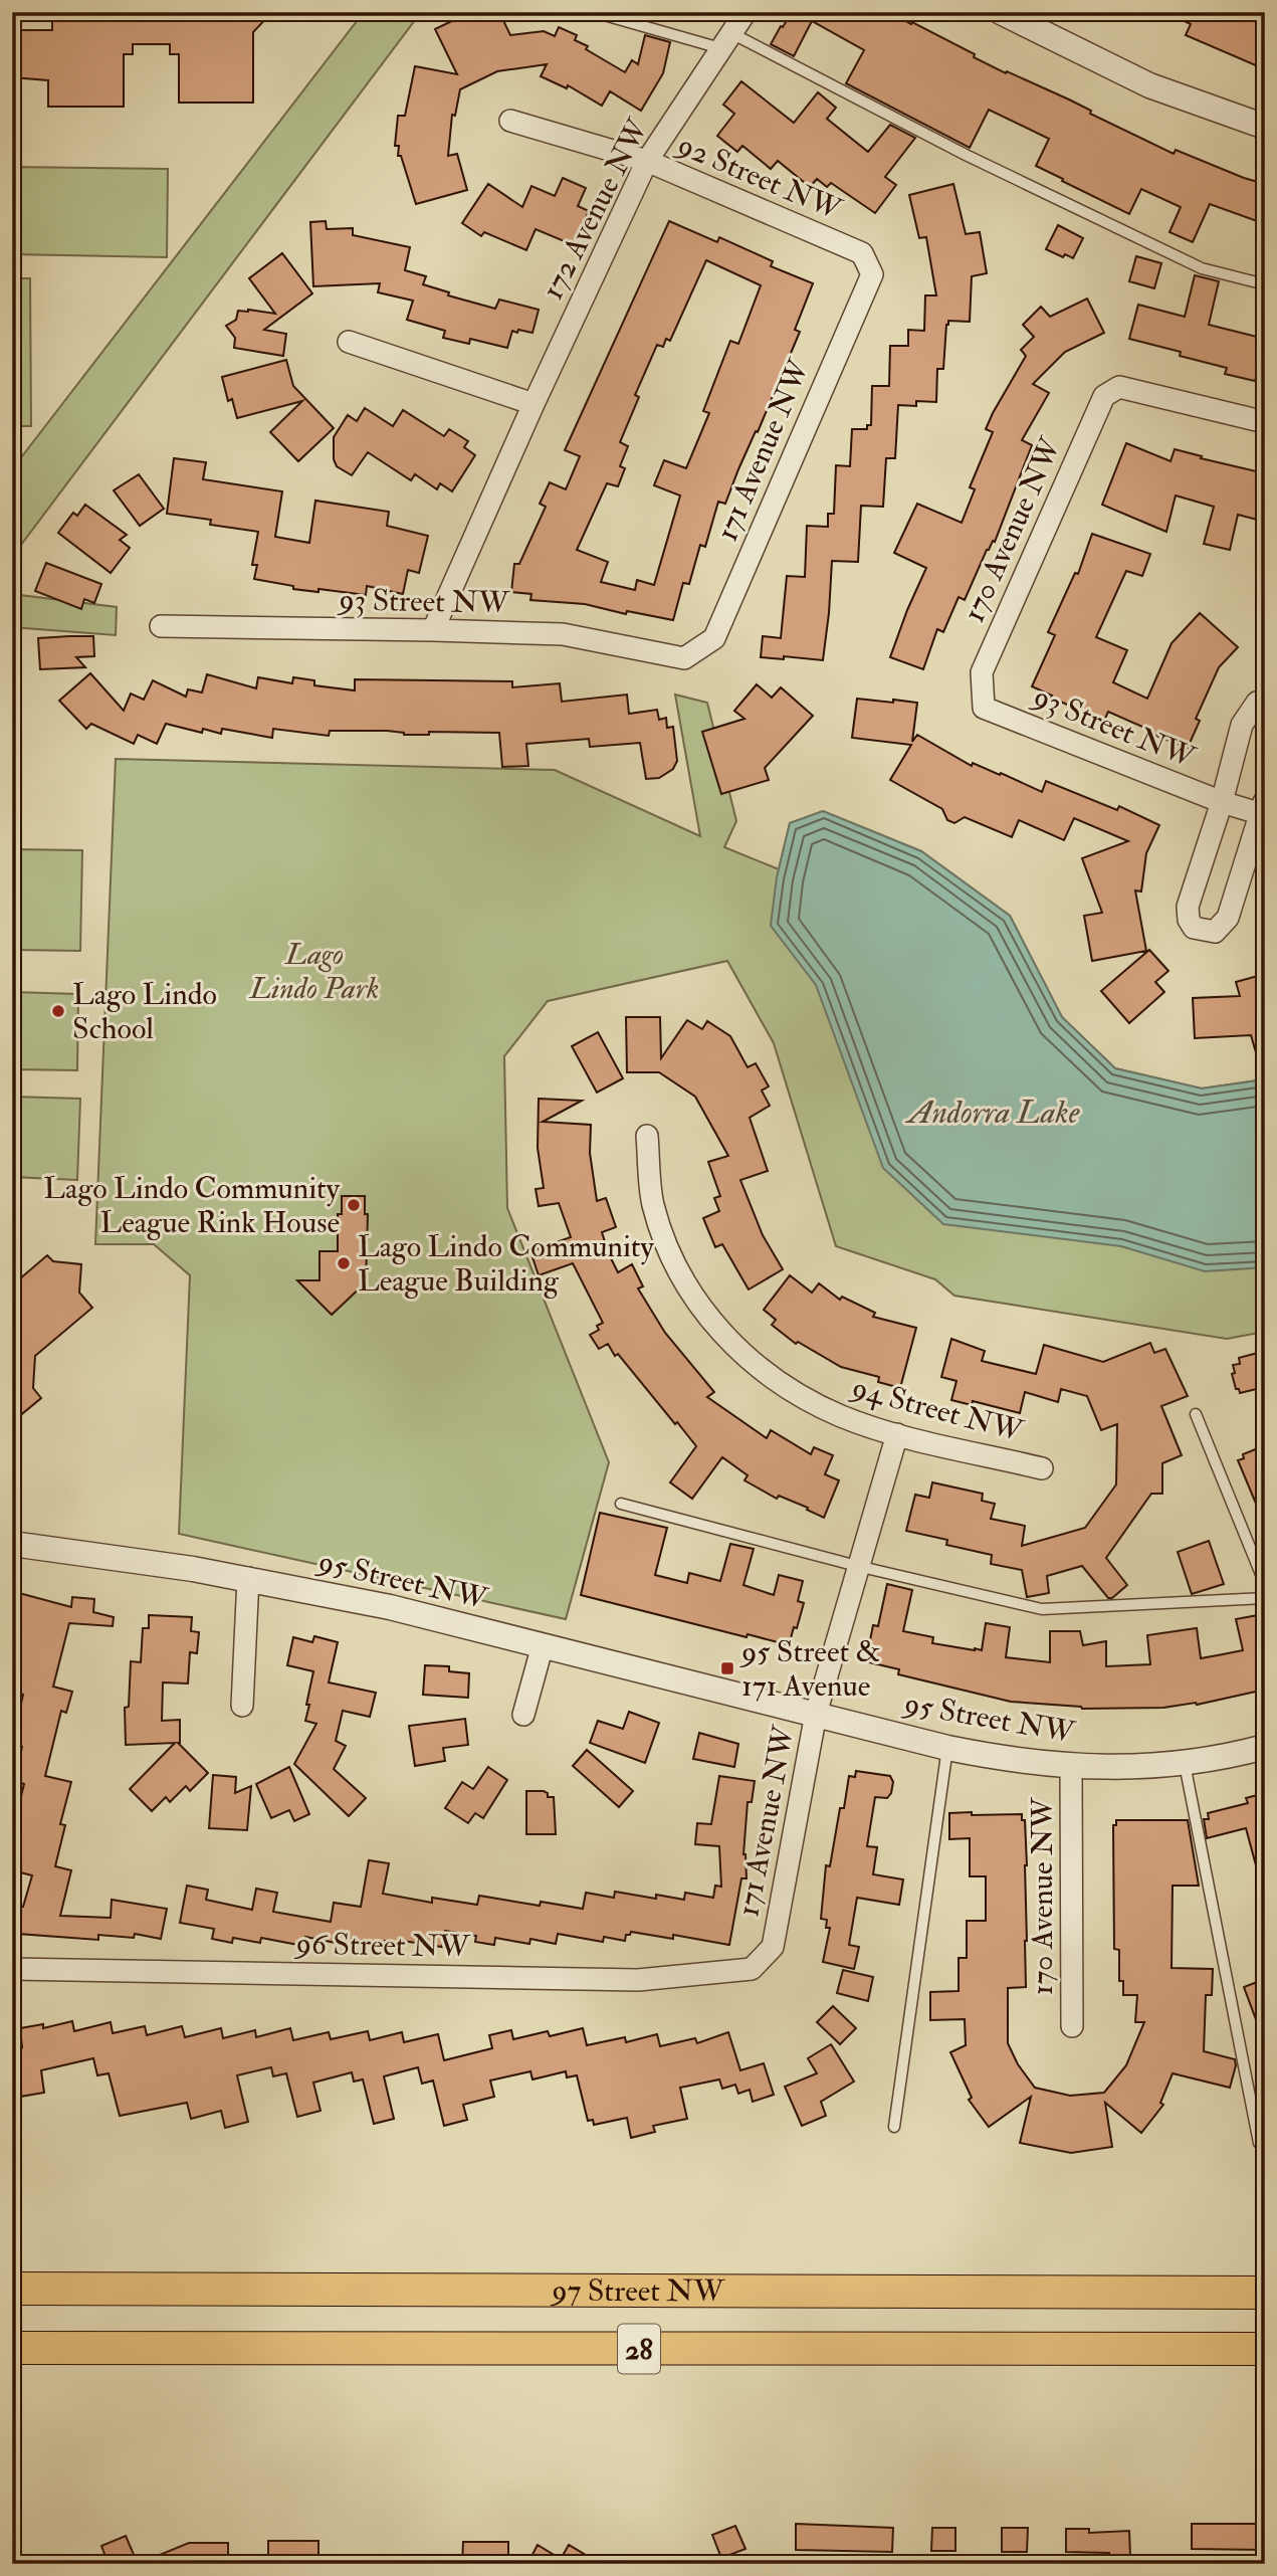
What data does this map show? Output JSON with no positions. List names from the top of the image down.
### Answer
{
  "streets": {
    "main road": ["97 Street NW", "28"],
    "street": [
      "92 Street NW",
      "172 Avenue NW",
      "171 Avenue NW",
      "170 Avenue NW",
      "93 Street NW",
      "94 Street NW",
      "95 Street NW",
      "96 Street NW"
    ]
  },
  "crossings": [
    ["92 Street NW", "172 Avenue NW"],
    ["92 Street NW", "171 Avenue NW"],
    ["172 Avenue NW", "93 Street NW"],
    ["171 Avenue NW", "93 Street NW"],
    ["171 Avenue NW", "94 Street NW"],
    ["171 Avenue NW", "95 Street NW"],
    ["171 Avenue NW", "96 Street NW"],
    ["170 Avenue NW", "93 Street NW"],
    ["170 Avenue NW", "95 Street NW"]
  ],
  "water": ["Andorra Lake"],
  "parks": ["Lago Lindo Park"],
  "places": {
    "other": ["Lago Lindo School", "Lago Lindo Community League Rink House", "Lago Lindo Community League Building"],
    "transit": ["95 Street & 171 Avenue"]
  }
}
